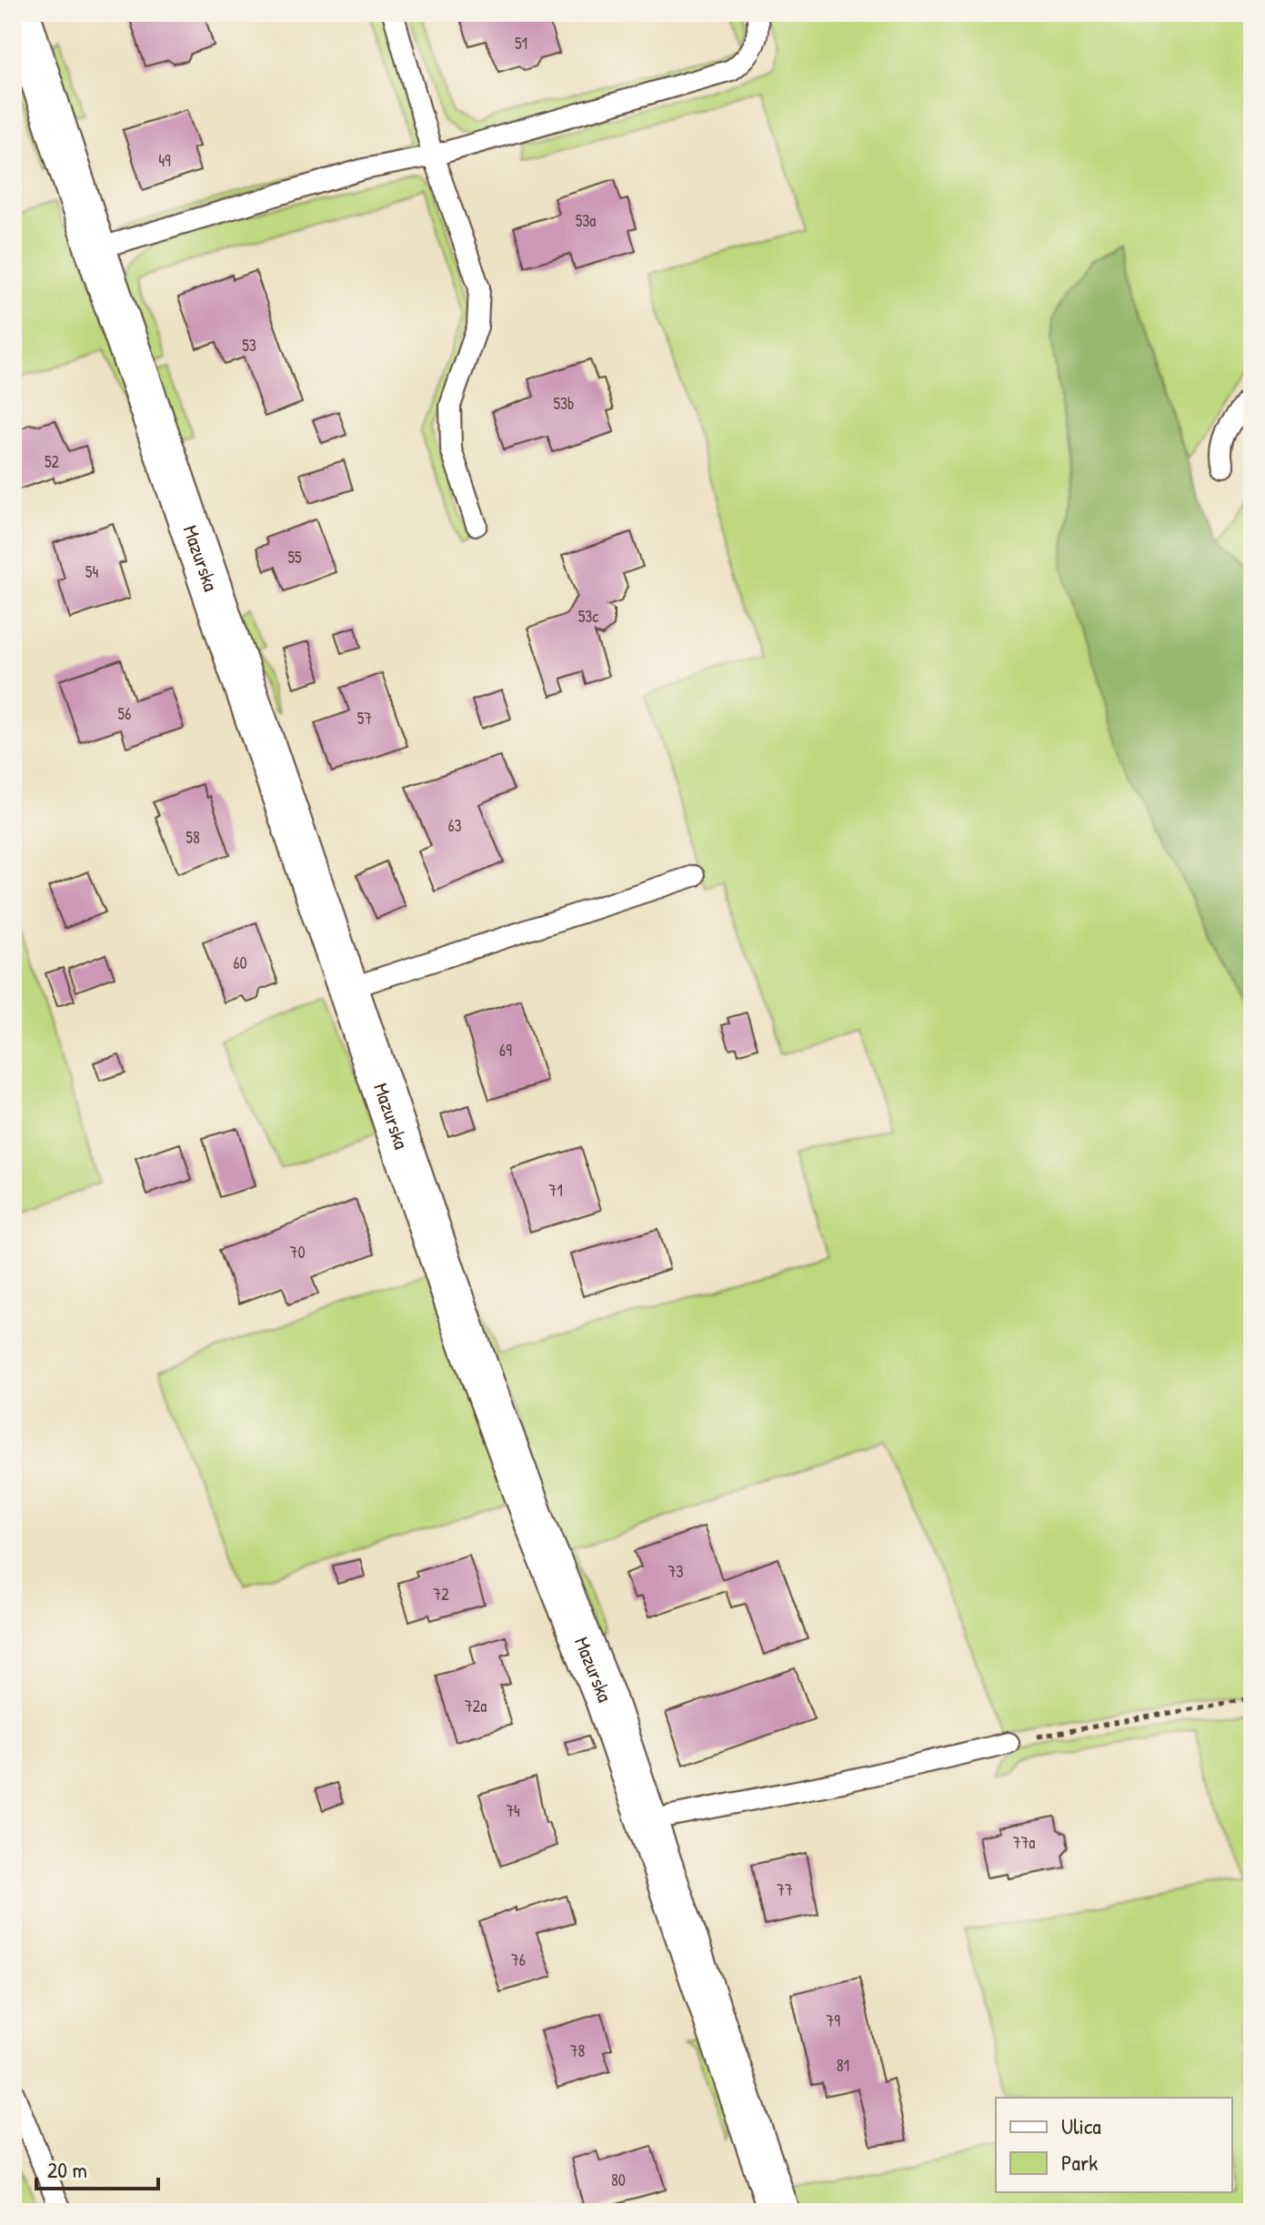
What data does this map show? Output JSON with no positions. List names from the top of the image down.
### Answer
{
  "streets": {
    "street": ["Mazurska"]
  },
  "house_numbers": [
    "51",
    "49",
    "53a",
    "53",
    "53b",
    "52",
    "55",
    "54",
    "53c",
    "56",
    "57",
    "63",
    "58",
    "60",
    "69",
    "71",
    "70",
    "73",
    "72",
    "72a",
    "74",
    "77a",
    "77",
    "76",
    "79",
    "78",
    "81",
    "80"
  ],
  "legend": ["Ulica", "Park"],
  "scale_bar": "20 m"
}
